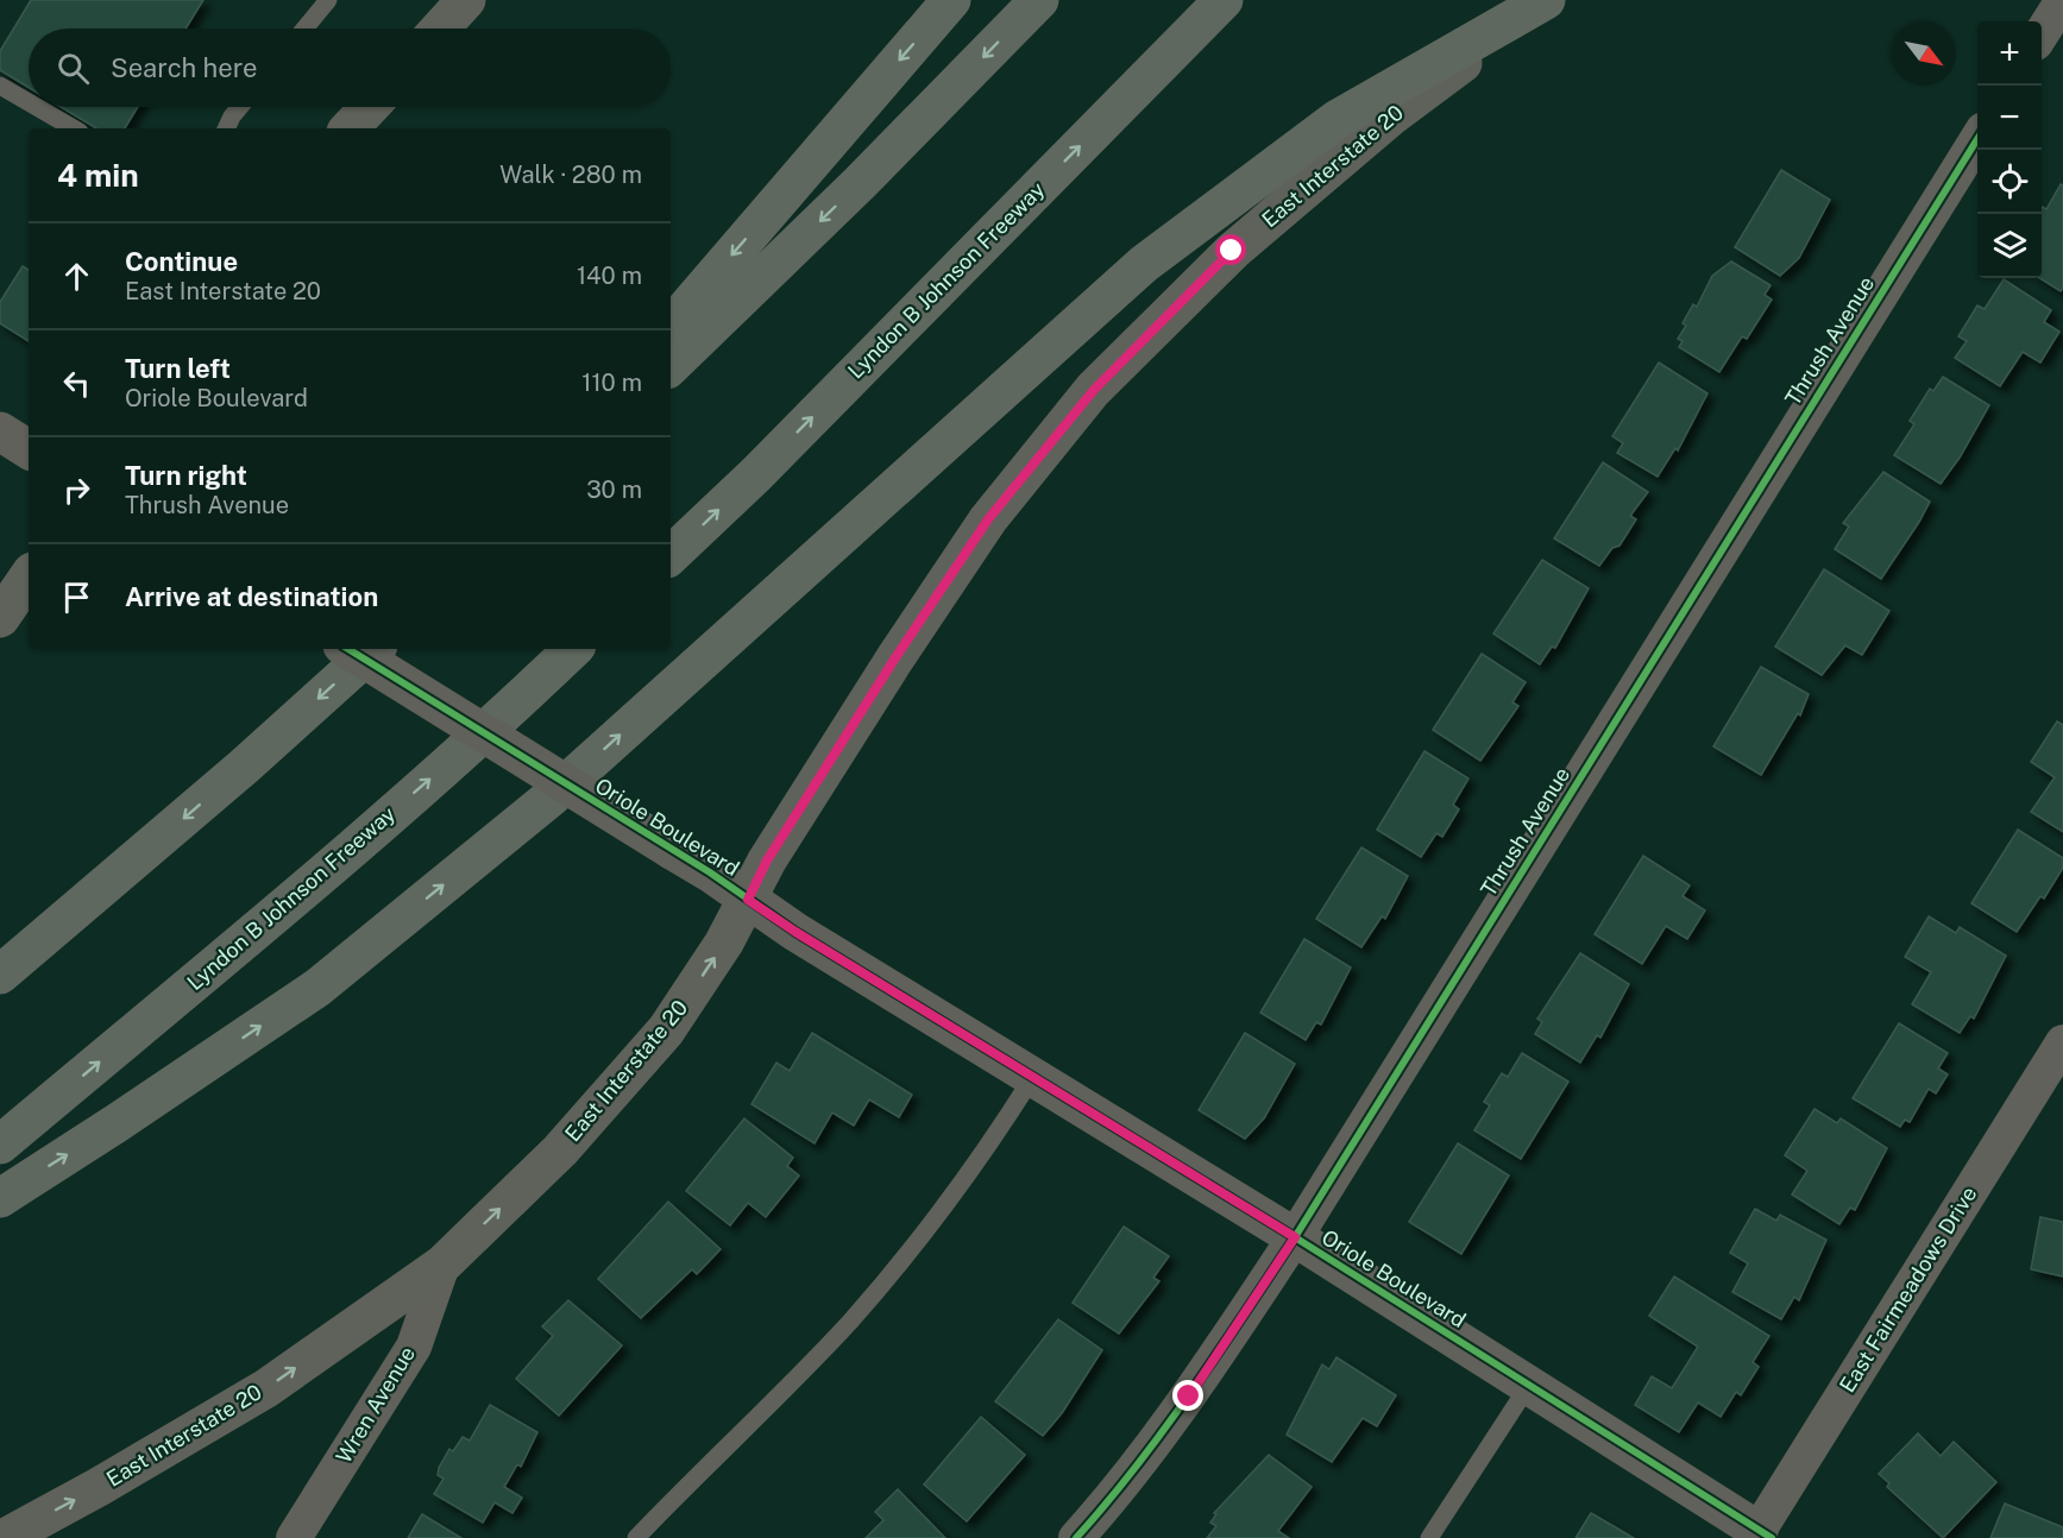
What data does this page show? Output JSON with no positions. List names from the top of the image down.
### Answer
{
  "streets": {
    "highway": ["Lyndon B Johnson Freeway"],
    "main road": ["East Interstate 20"],
    "street": [
      "Thrush Avenue",
      "Oriole Boulevard",
      "East Fairmeadows Drive",
      "Wren Avenue"
    ]
  },
  "crossings": [
    ["East Interstate 20", "Oriole Boulevard"],
    ["East Interstate 20", "Wren Avenue"],
    ["Thrush Avenue", "Oriole Boulevard"],
    ["Oriole Boulevard", "East Fairmeadows Drive"]
  ],
  "one_way": ["East Interstate 20"],
  "north": "bottom right",
  "page": {
    "map_buttons": ["+", "−"],
    "search": "Search here",
    "heading": ["4 min", "Walk · 280 m"],
    "list": [
      ["Continue", "East Interstate 20", "140 m"],
      ["Turn left", "Oriole Boulevard", "110 m"],
      ["Turn right", "Thrush Avenue", "30 m"],
      "Arrive at destination"
    ]
  }
}
